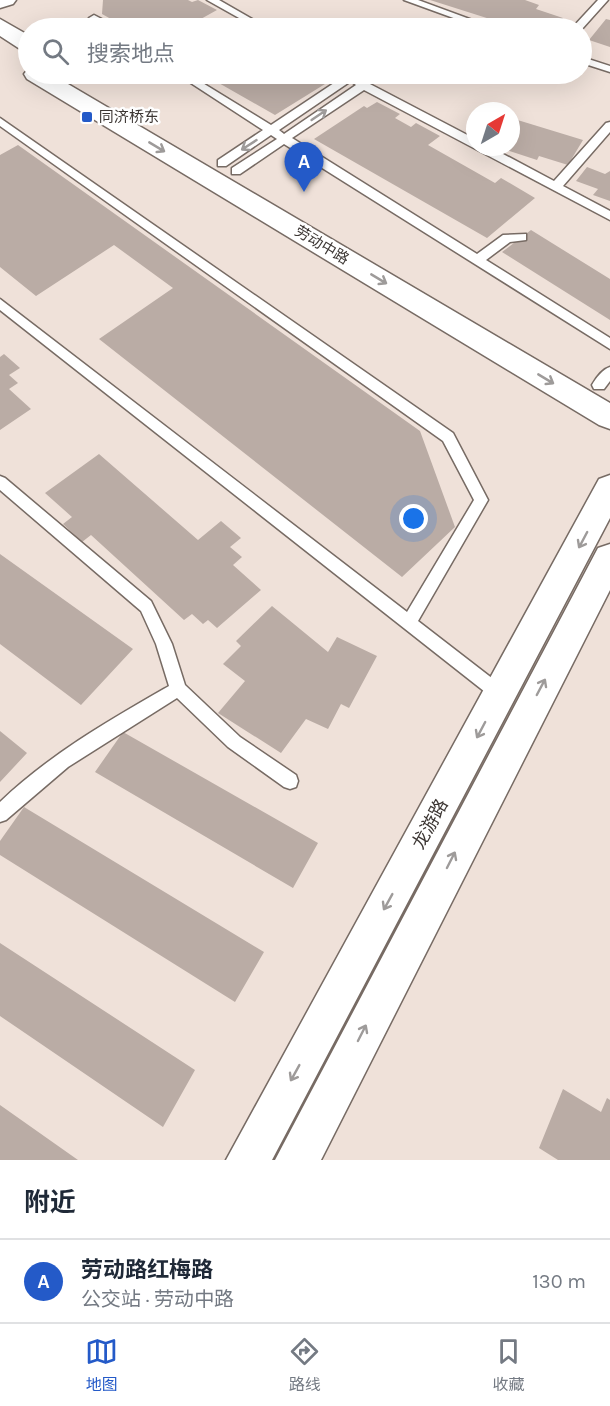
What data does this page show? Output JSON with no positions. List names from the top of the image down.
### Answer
{
  "streets": {
    "main road": ["劳动中路", "龙游路"]
  },
  "places": {
    "transit": ["同济桥东"]
  },
  "north": "top right",
  "page": {
    "search": "搜索地点",
    "pins": "A",
    "heading": "附近",
    "list": [
      {
        "mark": "A",
        "name": "劳动路红梅路",
        "note": "公交站 · 劳动中路",
        "value": "130 m"
      }
    ],
    "nav": ["地图", "路线", "收藏"]
  }
}
